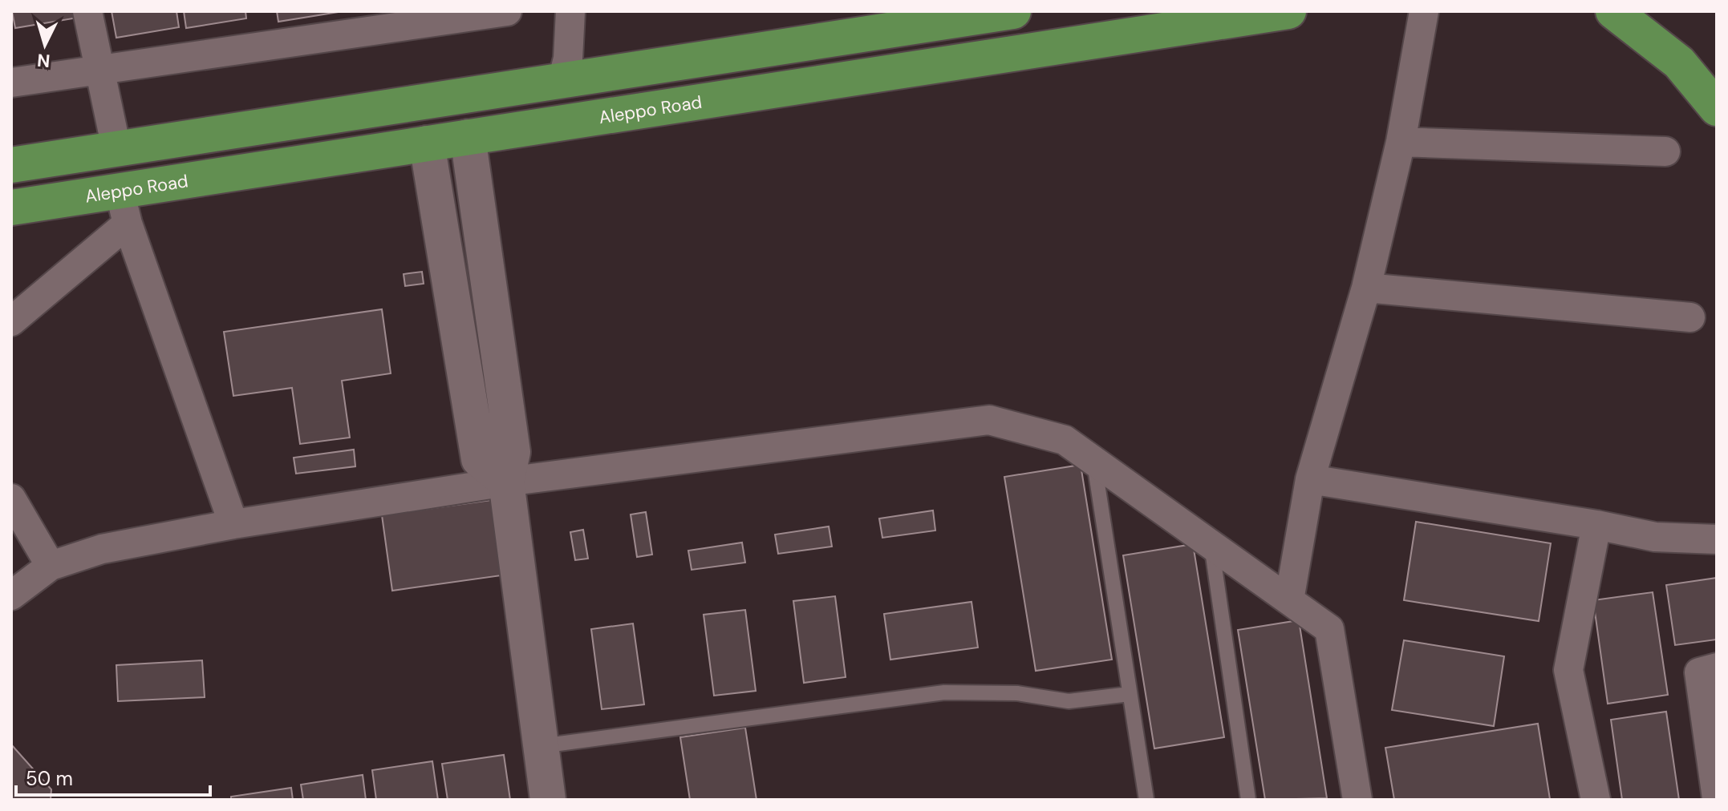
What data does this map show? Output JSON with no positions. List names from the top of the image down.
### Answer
{
  "streets": {
    "main road": ["Aleppo Road"]
  },
  "scale_bar": "50 m",
  "north": "bottom"
}
